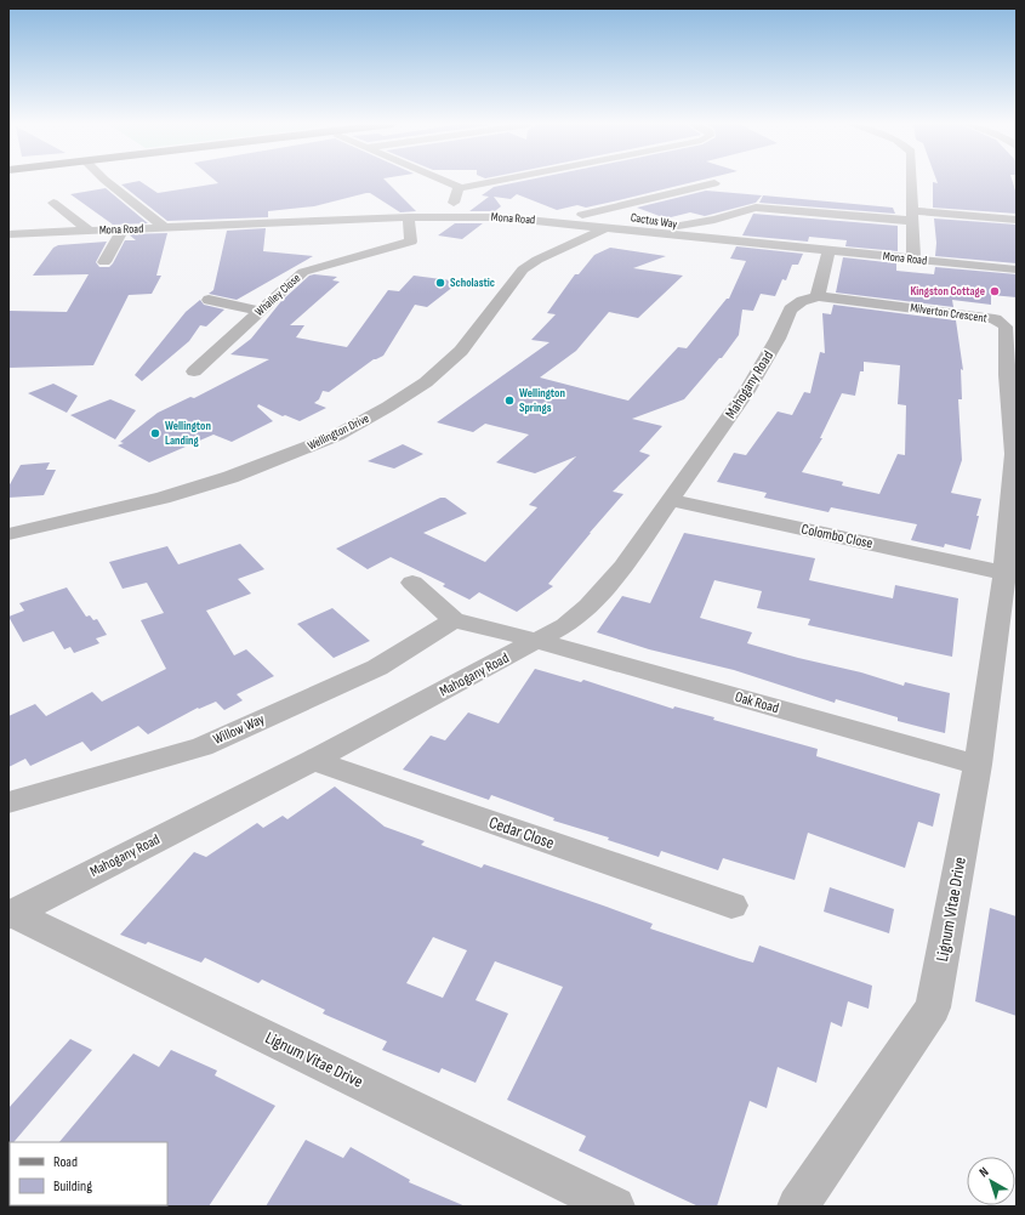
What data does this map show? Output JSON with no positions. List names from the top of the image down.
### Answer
{
  "streets": {
    "street": [
      "Mona Road",
      "Cactus Way",
      "Whalley Close",
      "Milverton Crescent",
      "Mahogany Road",
      "Wellington Drive",
      "Colombo Close",
      "Oak Road",
      "Willow Way",
      "Cedar Close",
      "Lignum Vitae Drive"
    ]
  },
  "crossings": [
    ["Mona Road", "Whalley Close"],
    ["Mona Road", "Wellington Drive"],
    ["Milverton Crescent", "Mahogany Road"],
    ["Milverton Crescent", "Colombo Close"],
    ["Milverton Crescent", "Lignum Vitae Drive"],
    ["Mahogany Road", "Colombo Close"],
    ["Mahogany Road", "Oak Road"],
    ["Mahogany Road", "Cedar Close"],
    ["Mahogany Road", "Lignum Vitae Drive"],
    ["Colombo Close", "Lignum Vitae Drive"],
    ["Oak Road", "Lignum Vitae Drive"]
  ],
  "places": [
    "Scholastic",
    "Kingston Cottage",
    "Wellington Springs",
    "Wellington Landing"
  ],
  "legend": ["Road", "Building"],
  "north": "top left"
}
